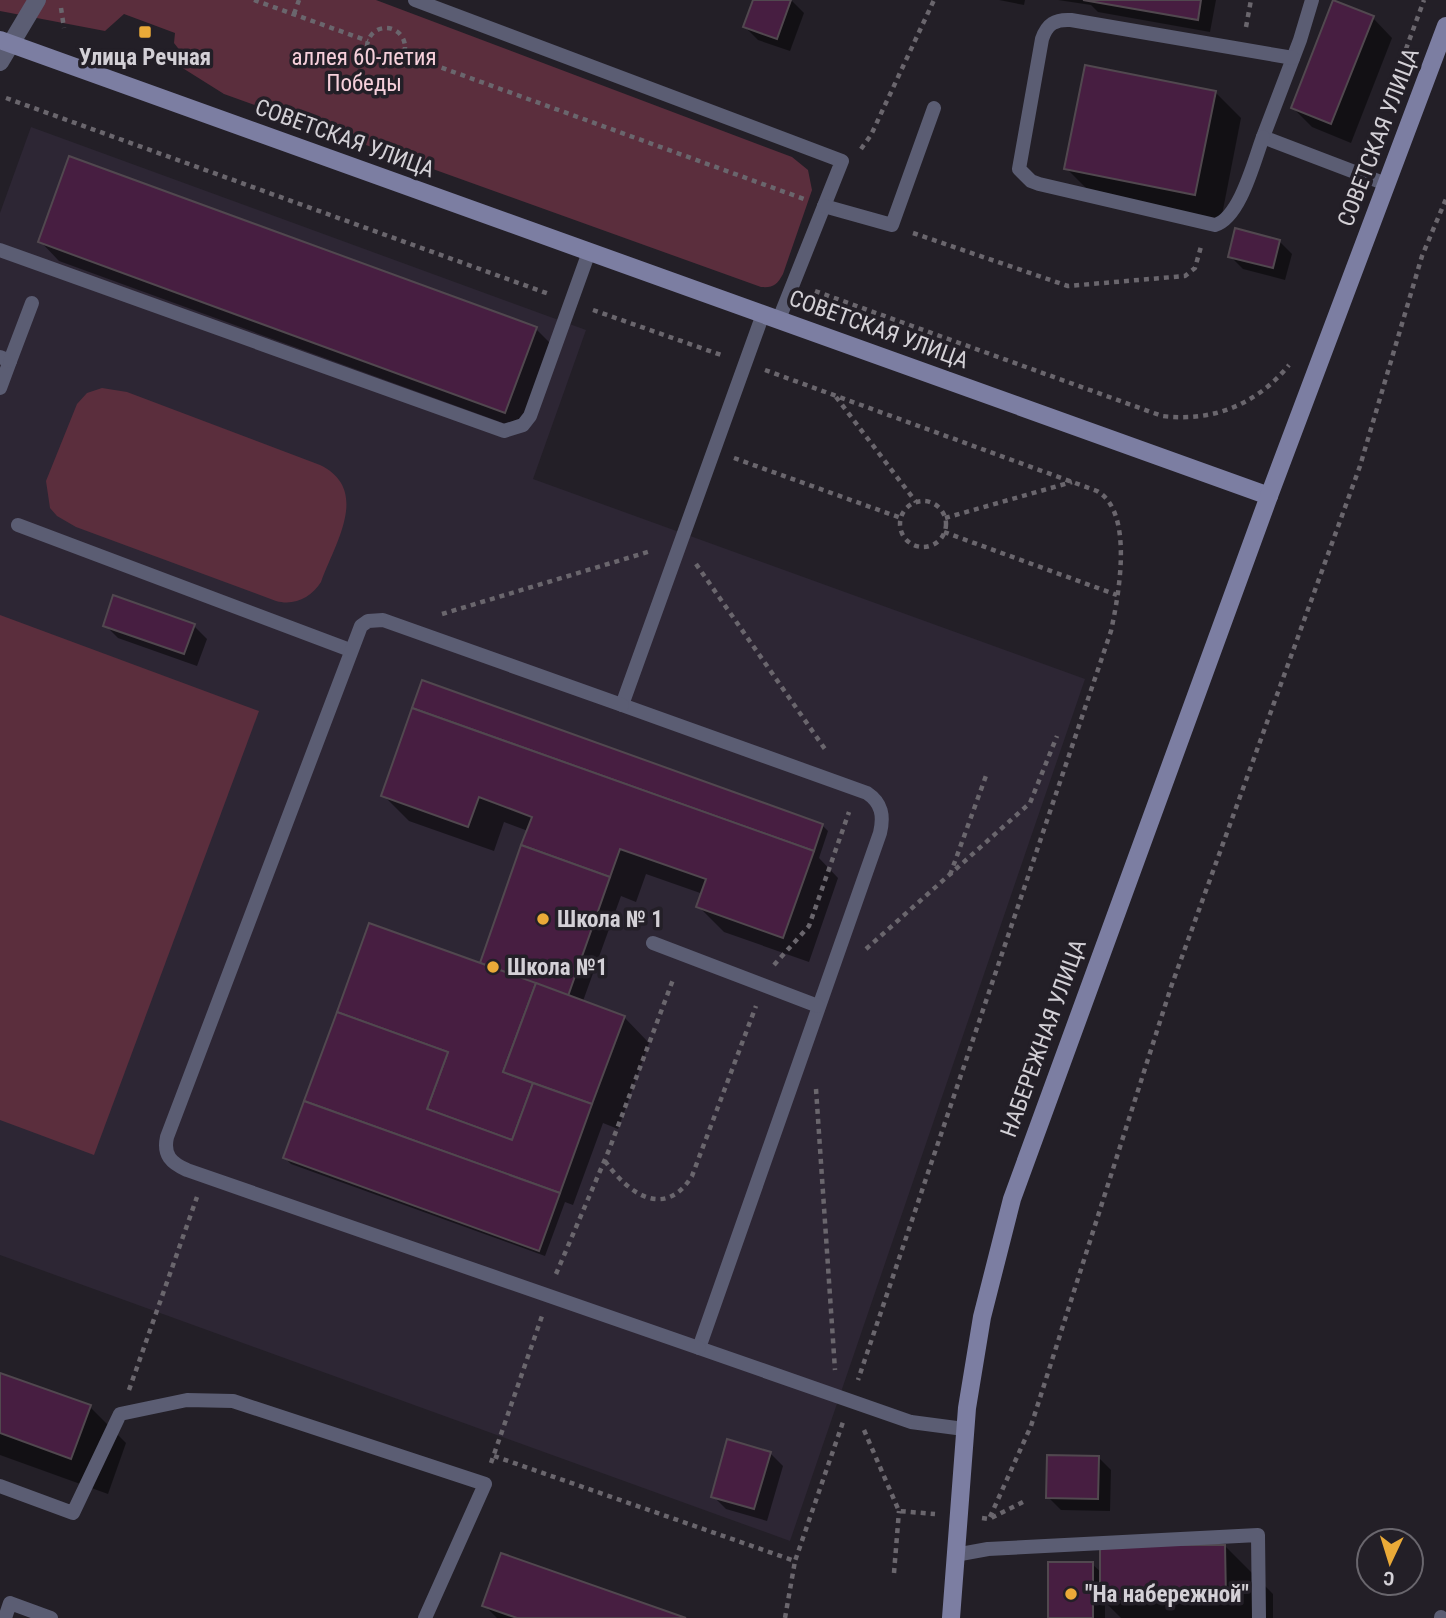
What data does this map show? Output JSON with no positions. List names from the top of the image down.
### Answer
{
  "streets": {
    "main road": ["СОВЕТСКАЯ УЛИЦА", "НАБЕРЕЖНАЯ УЛИЦА"]
  },
  "crossings": [
    ["СОВЕТСКАЯ УЛИЦА", "НАБЕРЕЖНАЯ УЛИЦА"]
  ],
  "parks": ["аллея 60-летия Победы"],
  "places": {
    "transit": ["Улица Речная"],
    "other": ["Школа № 1", "Школа №1", "\"На набережной\""]
  },
  "north": "bottom"
}
